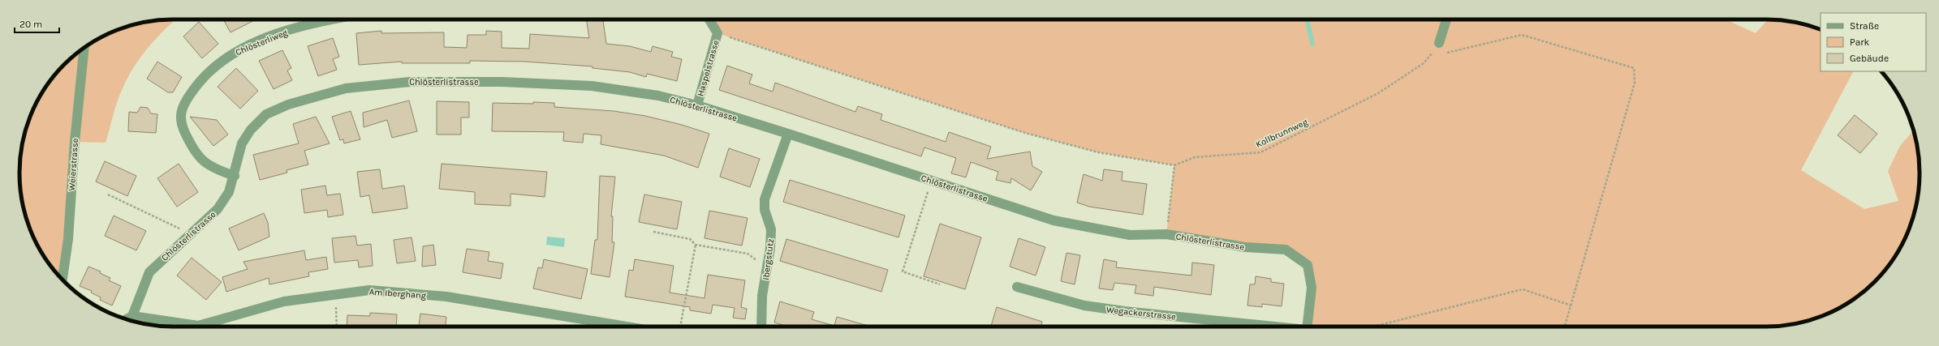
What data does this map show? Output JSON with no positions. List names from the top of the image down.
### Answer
{
  "streets": {
    "street": [
      "Chlösterliweg",
      "Haspelstrasse",
      "Chlösterlistrasse",
      "Weierstrasse",
      "Ibergstutz",
      "Am Iberghang",
      "Wegackerstrasse"
    ],
    "path": ["Kollbrunnweg"]
  },
  "crossings": [
    ["Chlösterliweg", "Chlösterlistrasse"],
    ["Haspelstrasse", "Chlösterlistrasse"],
    ["Chlösterlistrasse", "Ibergstutz"],
    ["Chlösterlistrasse", "Am Iberghang"]
  ],
  "legend": ["Straße", "Park", "Gebäude"],
  "scale_bar": "20 m"
}
